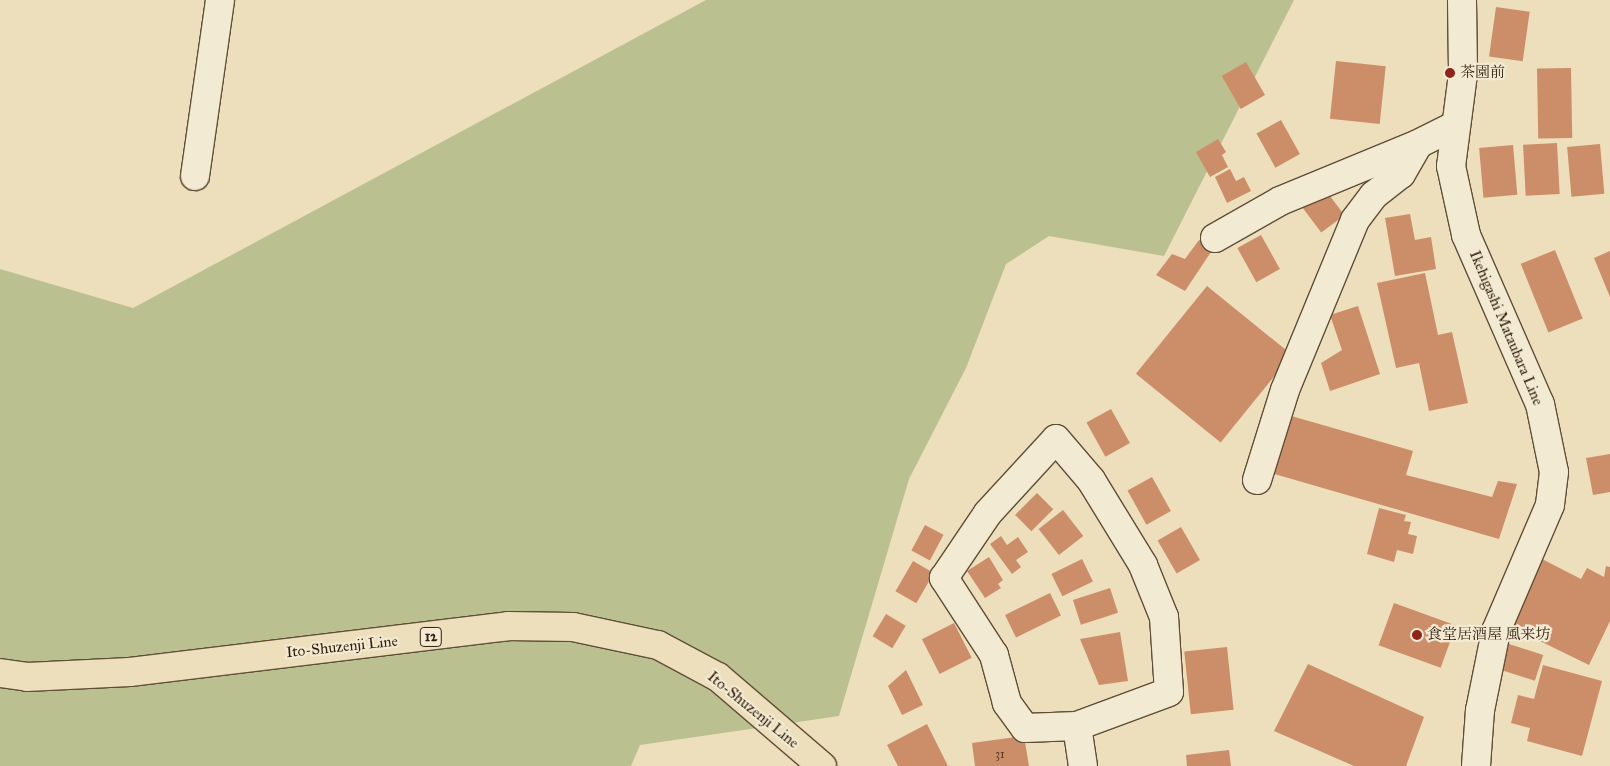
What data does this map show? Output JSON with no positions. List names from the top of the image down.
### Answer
{
  "streets": {
    "main road": ["12", "Ito-Shuzenji Line"],
    "street": ["Ikehigashi Mataubara Line"]
  },
  "places": ["茶園前", "食堂居酒屋 風来坊"],
  "house_numbers": ["31"]
}
